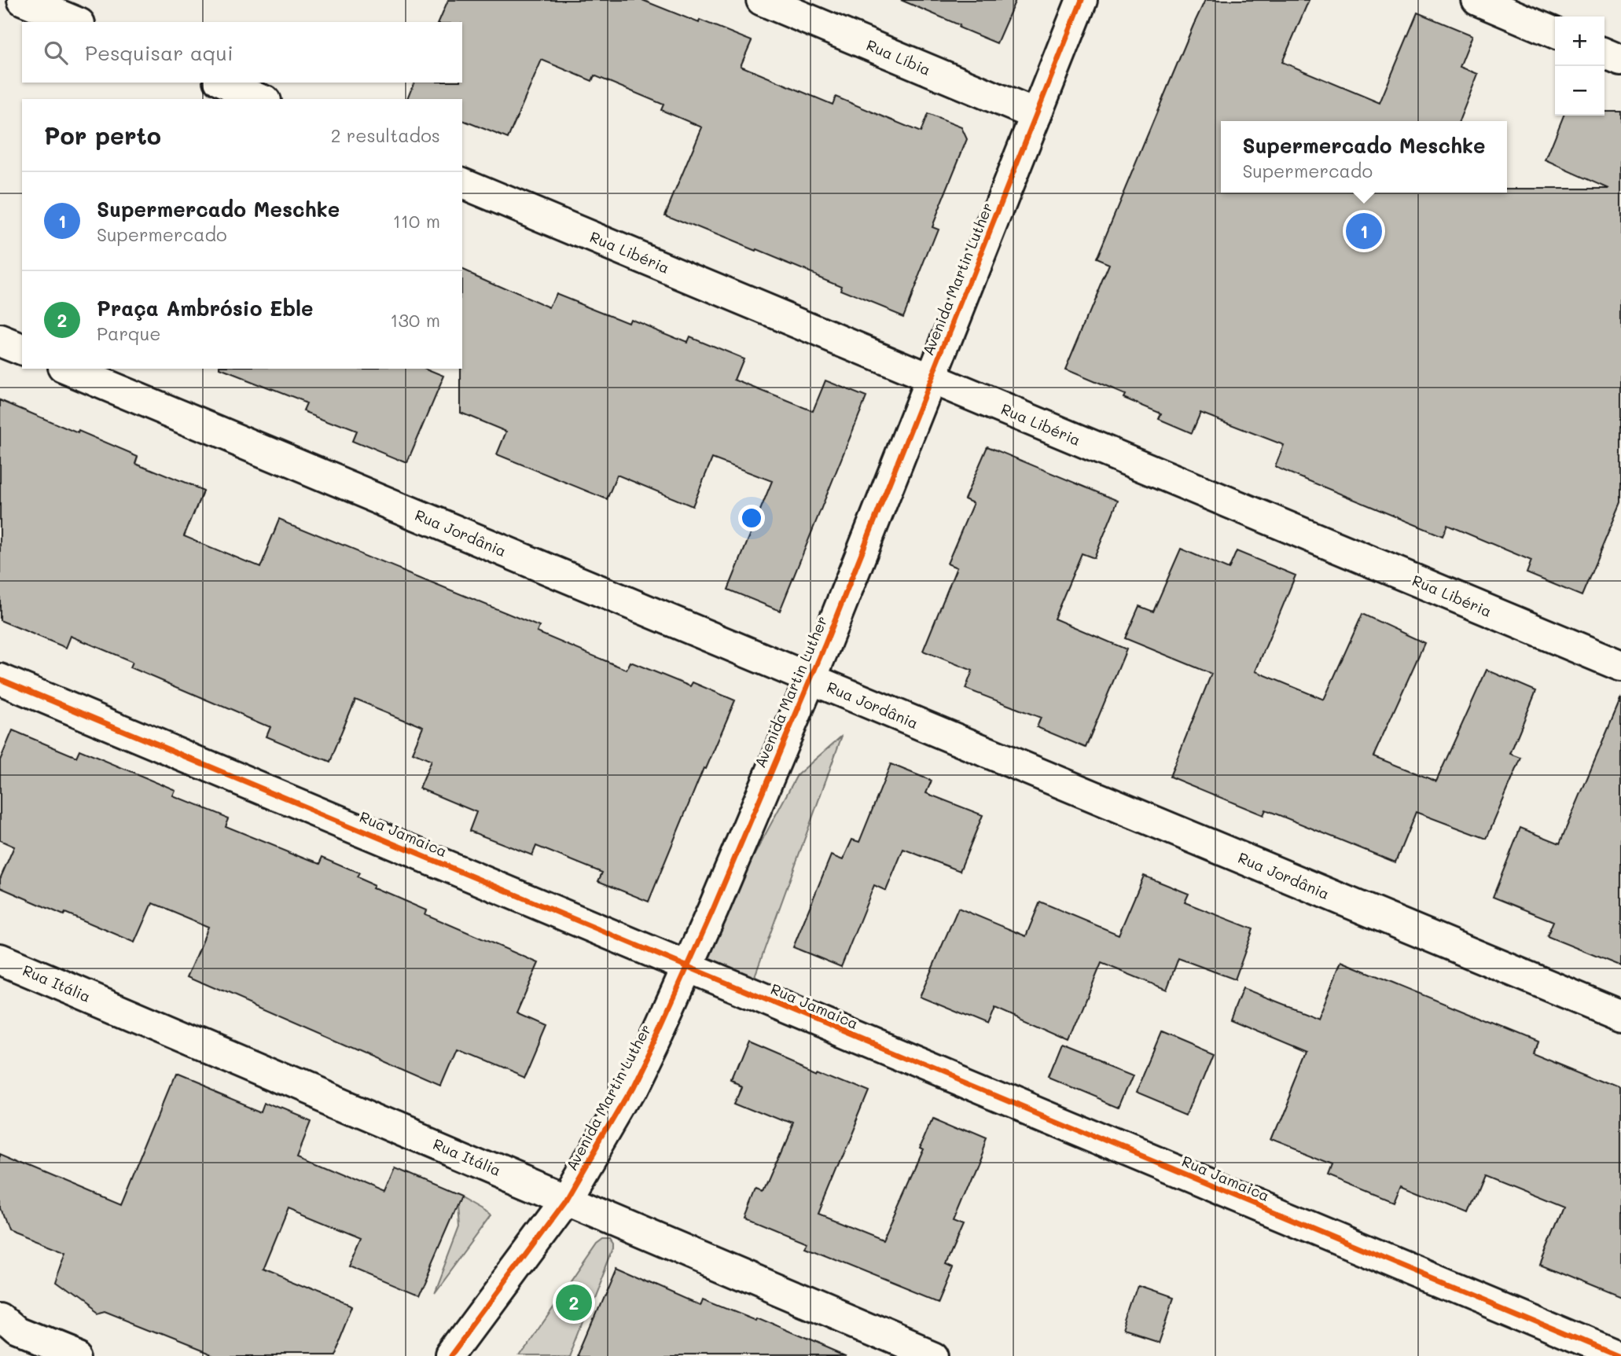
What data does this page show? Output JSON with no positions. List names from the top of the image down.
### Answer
{
  "streets": {
    "street": [
      "Rua Líbia",
      "Rua Libéria",
      "Avenida Martin Luther",
      "Rua Jordânia",
      "Rua Jamaica",
      "Rua Itália"
    ]
  },
  "crossings": [
    ["Rua Líbia", "Avenida Martin Luther"],
    ["Rua Libéria", "Avenida Martin Luther"],
    ["Avenida Martin Luther", "Rua Jordânia"],
    ["Avenida Martin Luther", "Rua Jamaica"],
    ["Avenida Martin Luther", "Rua Itália"]
  ],
  "page": {
    "map_buttons": ["+", "−"],
    "search": "Pesquisar aqui",
    "heading": ["Por perto", "2 resultados"],
    "popup": ["Supermercado Meschke", "Supermercado"],
    "list": [
      {
        "mark": "1",
        "name": "Supermercado Meschke",
        "note": "Supermercado",
        "value": "110 m"
      },
      {
        "mark": "2",
        "name": "Praça Ambrósio Eble",
        "note": "Parque",
        "value": "130 m"
      }
    ],
    "pins": ["1", "2"]
  }
}
